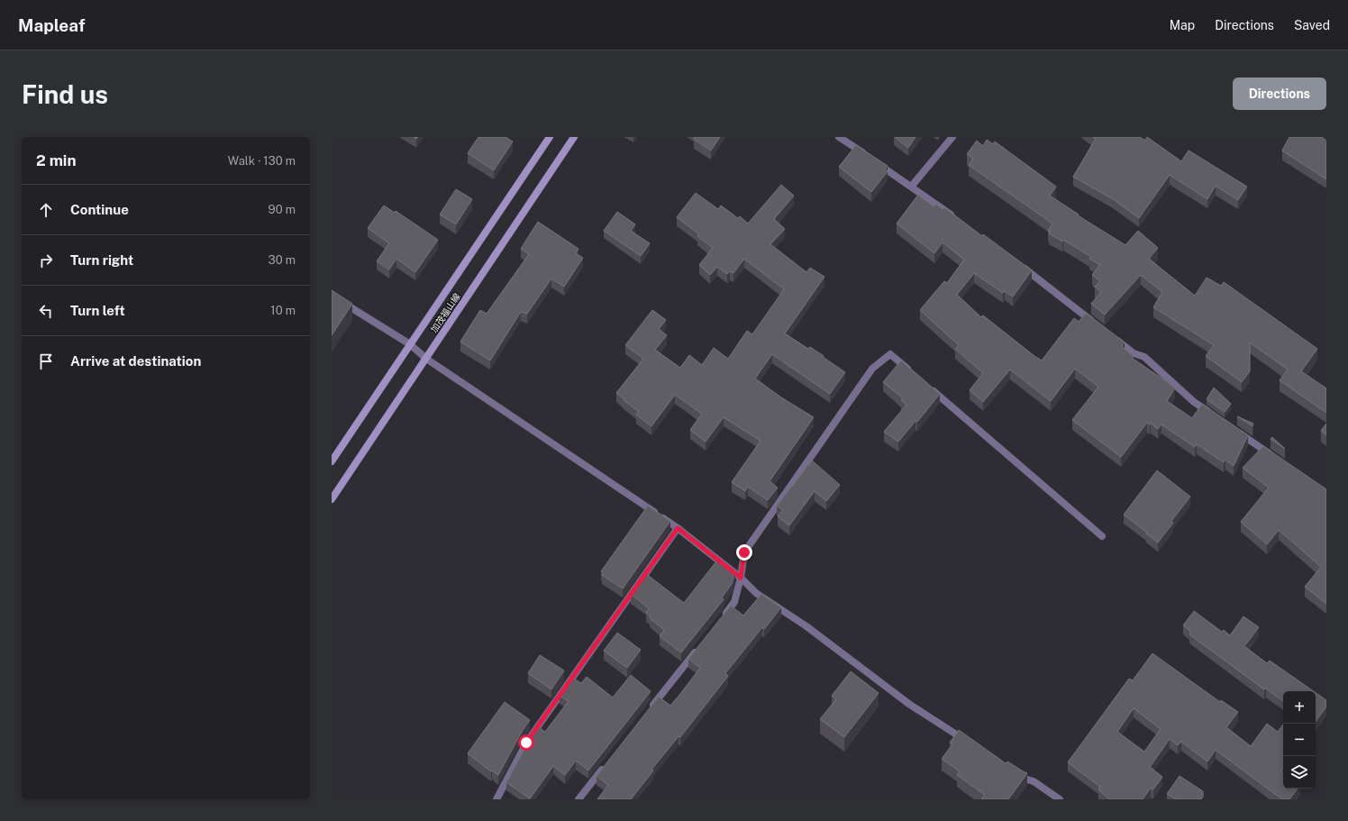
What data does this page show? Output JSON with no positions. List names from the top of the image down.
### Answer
{
  "streets": {
    "main road": ["加茂福山線"]
  },
  "page": {
    "header": "Mapleaf",
    "nav": ["Map", "Directions", "Saved"],
    "buttons": "Directions",
    "title": "Find us",
    "heading": ["2 min", "Walk · 130 m"],
    "list": [
      ["Continue", "90 m"],
      ["Turn right", "30 m"],
      ["Turn left", "10 m"],
      "Arrive at destination"
    ],
    "map_buttons": ["+", "−"]
  }
}
